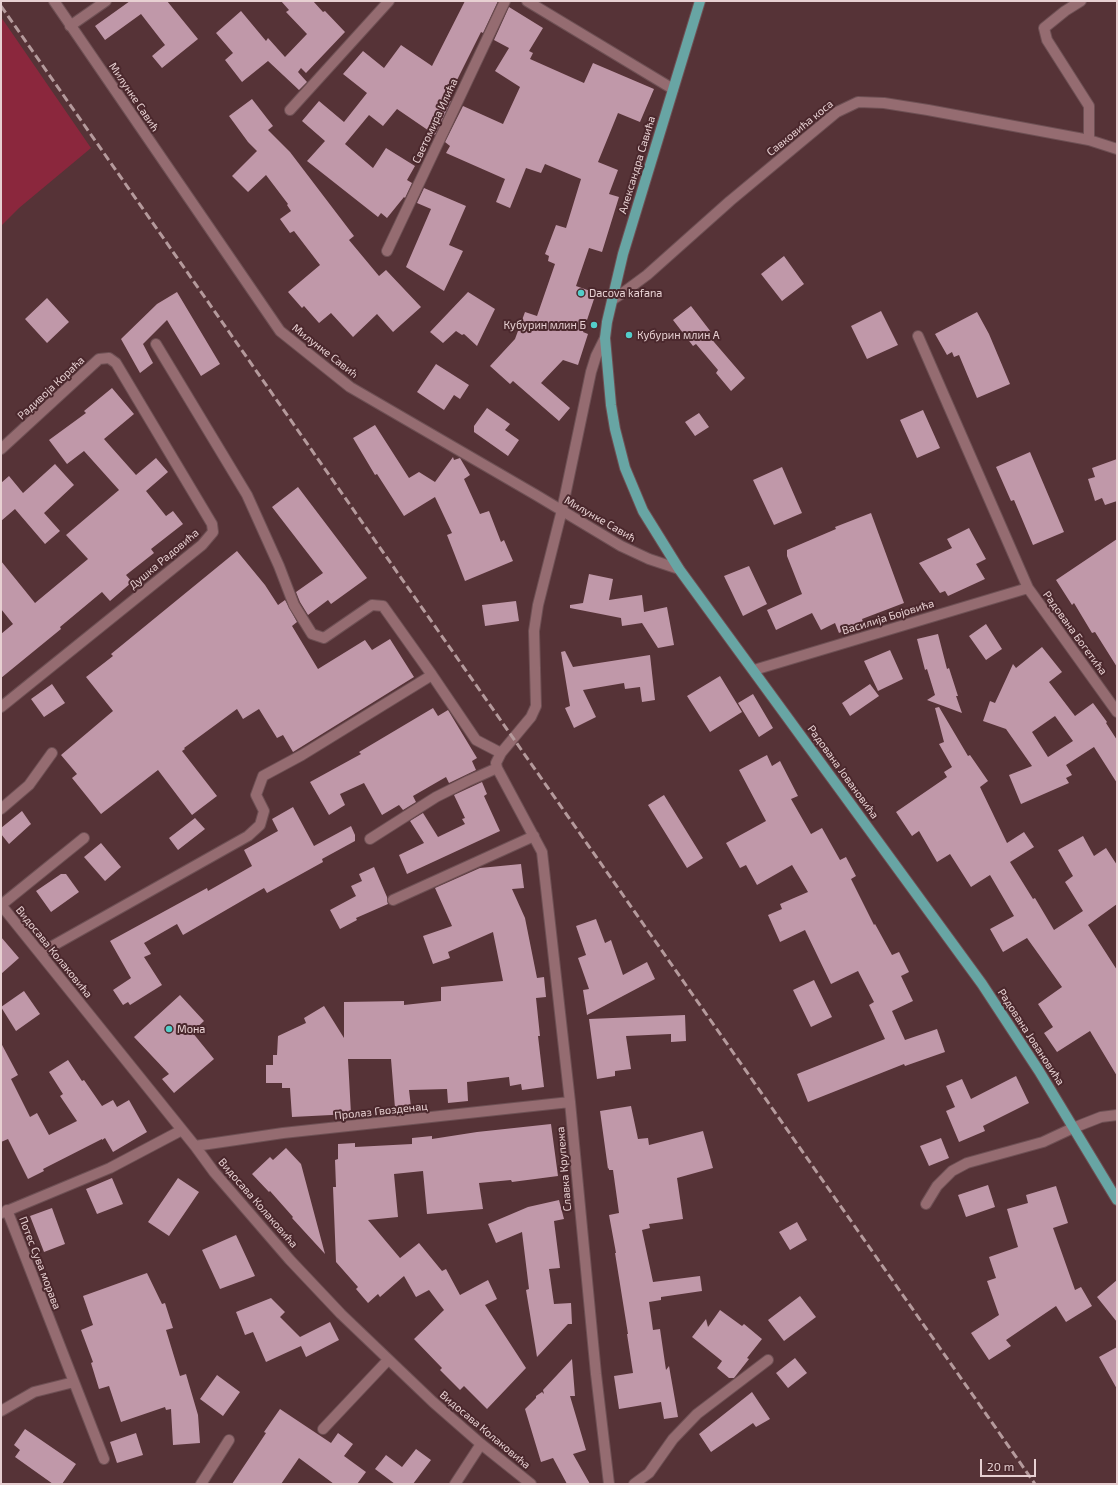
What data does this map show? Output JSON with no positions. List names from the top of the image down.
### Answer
{
  "streets": {
    "main road": ["Александра Савића", "Радована Јовановића"],
    "street": [
      "Милунке Савић",
      "Светомира Илића",
      "Савковића коса",
      "Радивоја Кораћа",
      "Душка Радовића",
      "Василија Бојовића",
      "Радована Богетића",
      "Видосава Колаковића",
      "Пролаз Гвозденац",
      "Славка Крупежа",
      "Потес Сува морава"
    ]
  },
  "crossings": [
    ["Милунке Савић", "Радована Јовановића"],
    ["Савковића коса", "Александра Савића"],
    ["Александра Савића", "Радована Јовановића"],
    ["Радивоја Кораћа", "Душка Радовића"],
    ["Василија Бојовића", "Радована Богетића"],
    ["Василија Бојовића", "Радована Јовановића"],
    ["Видосава Колаковића", "Пролаз Гвозденац"],
    ["Видосава Колаковића", "Потес Сува морава"],
    ["Пролаз Гвозденац", "Славка Крупежа"]
  ],
  "places": [
    "Dacova kafana",
    "Кубурин млин Б",
    "Кубурин млин А",
    "Мона"
  ],
  "scale_bar": "20 m"
}
